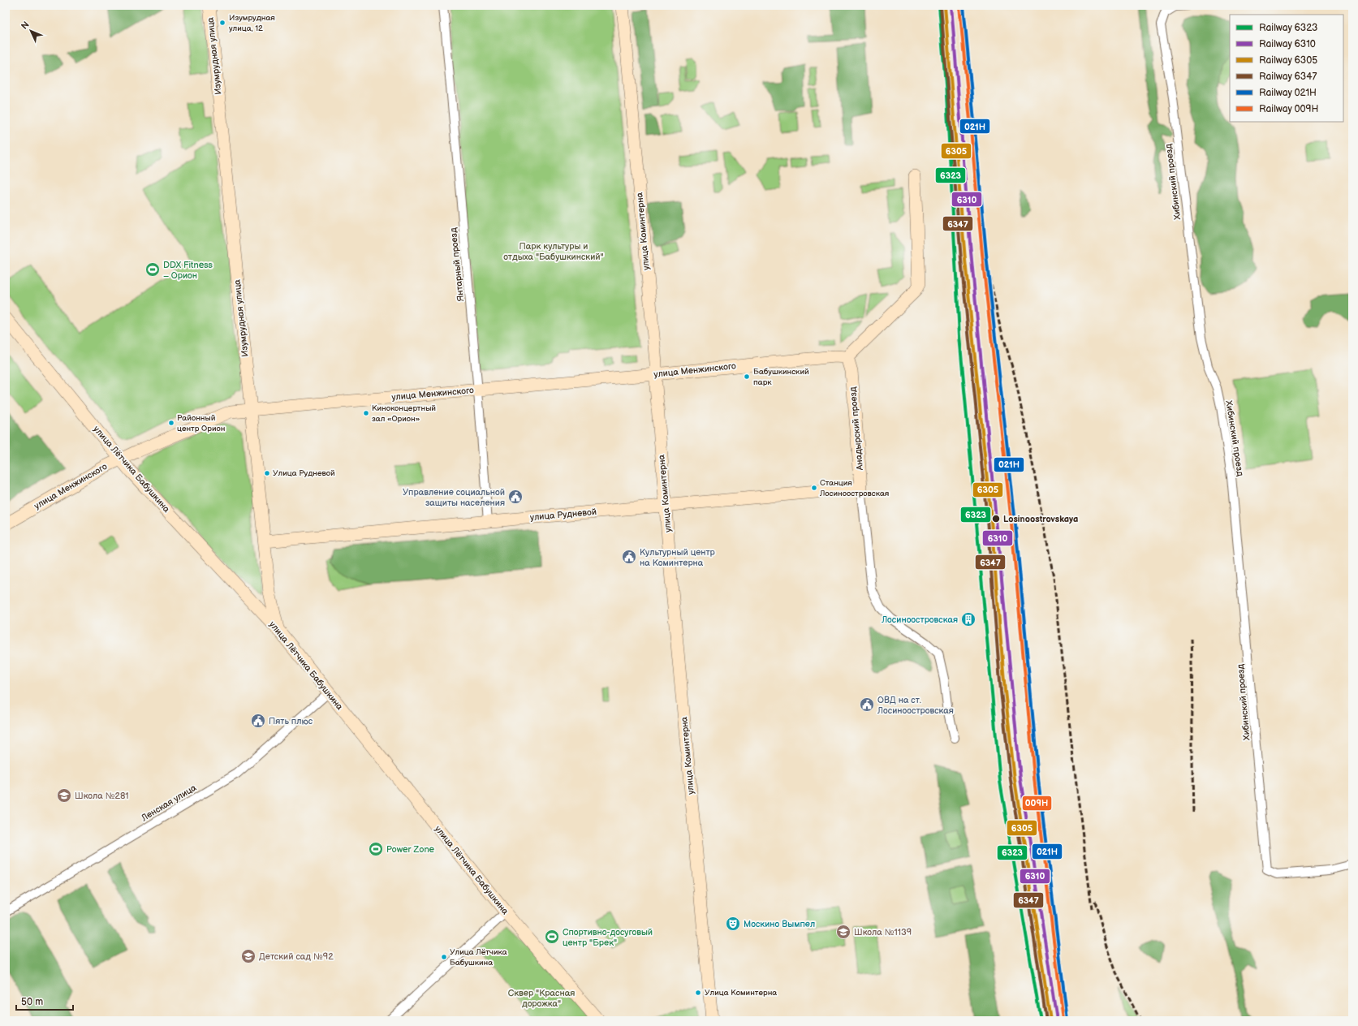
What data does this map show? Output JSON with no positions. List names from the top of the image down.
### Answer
{
  "streets": {
    "street": [
      "Изумрудная улица",
      "Хибинский проезд",
      "улица Коминтерна",
      "Янтарный проезд",
      "улица Менжинского",
      "Анадырский проезд",
      "улица Лётчика Бабушкина",
      "улица Рудневой",
      "Ленская улица"
    ]
  },
  "crossings": [
    ["Изумрудная улица", "улица Менжинского"],
    ["Изумрудная улица", "улица Лётчика Бабушкина"],
    ["Изумрудная улица", "улица Рудневой"],
    ["улица Коминтерна", "улица Менжинского"],
    ["улица Коминтерна", "улица Рудневой"],
    ["Янтарный проезд", "улица Менжинского"],
    ["Янтарный проезд", "улица Рудневой"],
    ["улица Менжинского", "Анадырский проезд"],
    ["улица Менжинского", "улица Лётчика Бабушкина"],
    ["Анадырский проезд", "улица Рудневой"],
    ["улица Лётчика Бабушкина", "Ленская улица"]
  ],
  "parks": ["Парк культуры и отдыха \"Бабушкинский\"", "Сквер \"Красная дорожка\""],
  "places": {
    "other": [
      "Изумрудная улица, 12",
      "Бабушкинский парк",
      "Киноконцертный зал «Орион»",
      "Районный центр Орион",
      "Улица Рудневой",
      "Станция Лосиноостровская",
      "Losinoostrovskaya",
      "Улица Лётчика Бабушкина",
      "Улица Коминтерна"
    ],
    "sports": ["DDX Fitness – Орион", "Power Zone", "Спортивно-досуговый центр \"Брек\""],
    "public building": [
      "Управление социальной защиты населения",
      "Культурный центр на Коминтерна",
      "ОВД на ст. Лосиноостровская",
      "Пять плюс"
    ],
    "building": ["Лосиноостровская"],
    "school or university": ["Школа №281", "Школа №1139", "Детский сад №92"],
    "theatre": ["Москино Вымпел"]
  },
  "lines": [
    "rail line 6323",
    "rail line 6310",
    "rail line 6305",
    "rail line 6347",
    "rail line 021Н",
    "rail line 009Н"
  ],
  "legend": [
    "Railway 6323",
    "Railway 6310",
    "Railway 6305",
    "Railway 6347",
    "Railway 021Н",
    "Railway 009Н"
  ],
  "scale_bar": "50 m",
  "north": "top left"
}
